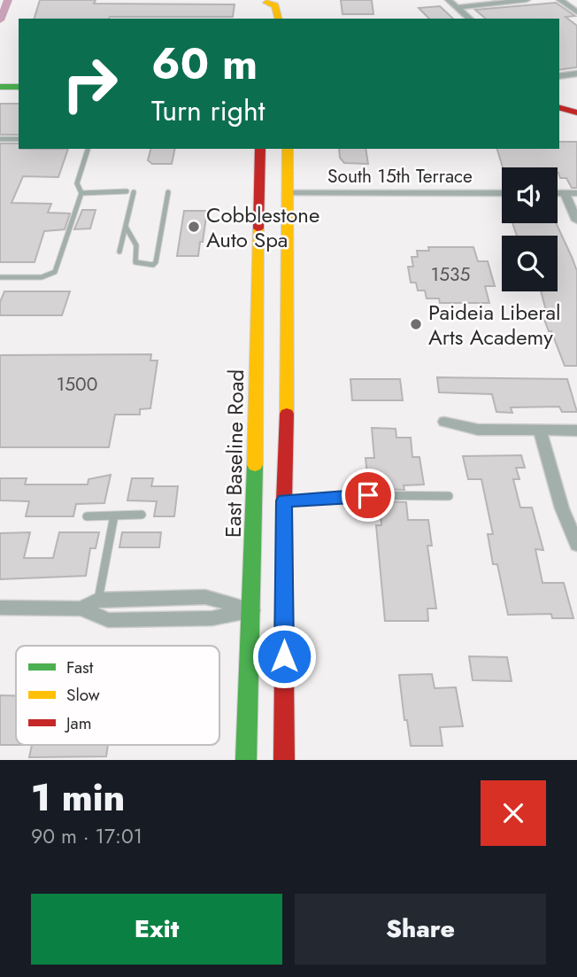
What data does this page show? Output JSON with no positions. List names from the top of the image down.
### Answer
{
  "streets": {
    "main road": ["East Baseline Road"],
    "street": ["South 15th Terrace"]
  },
  "crossings": [
    ["South 15th Terrace", "East Baseline Road"]
  ],
  "places": ["Cobblestone Auto Spa", "Paideia Liberal Arts Academy"],
  "house_numbers": ["1535", "1500"],
  "legend": ["Fast", "Slow", "Jam"],
  "page": {
    "turn": ["60 m", "Turn right"],
    "heading": ["1 min", "90 m · 17:01"],
    "buttons": ["Exit", "Share"]
  }
}
